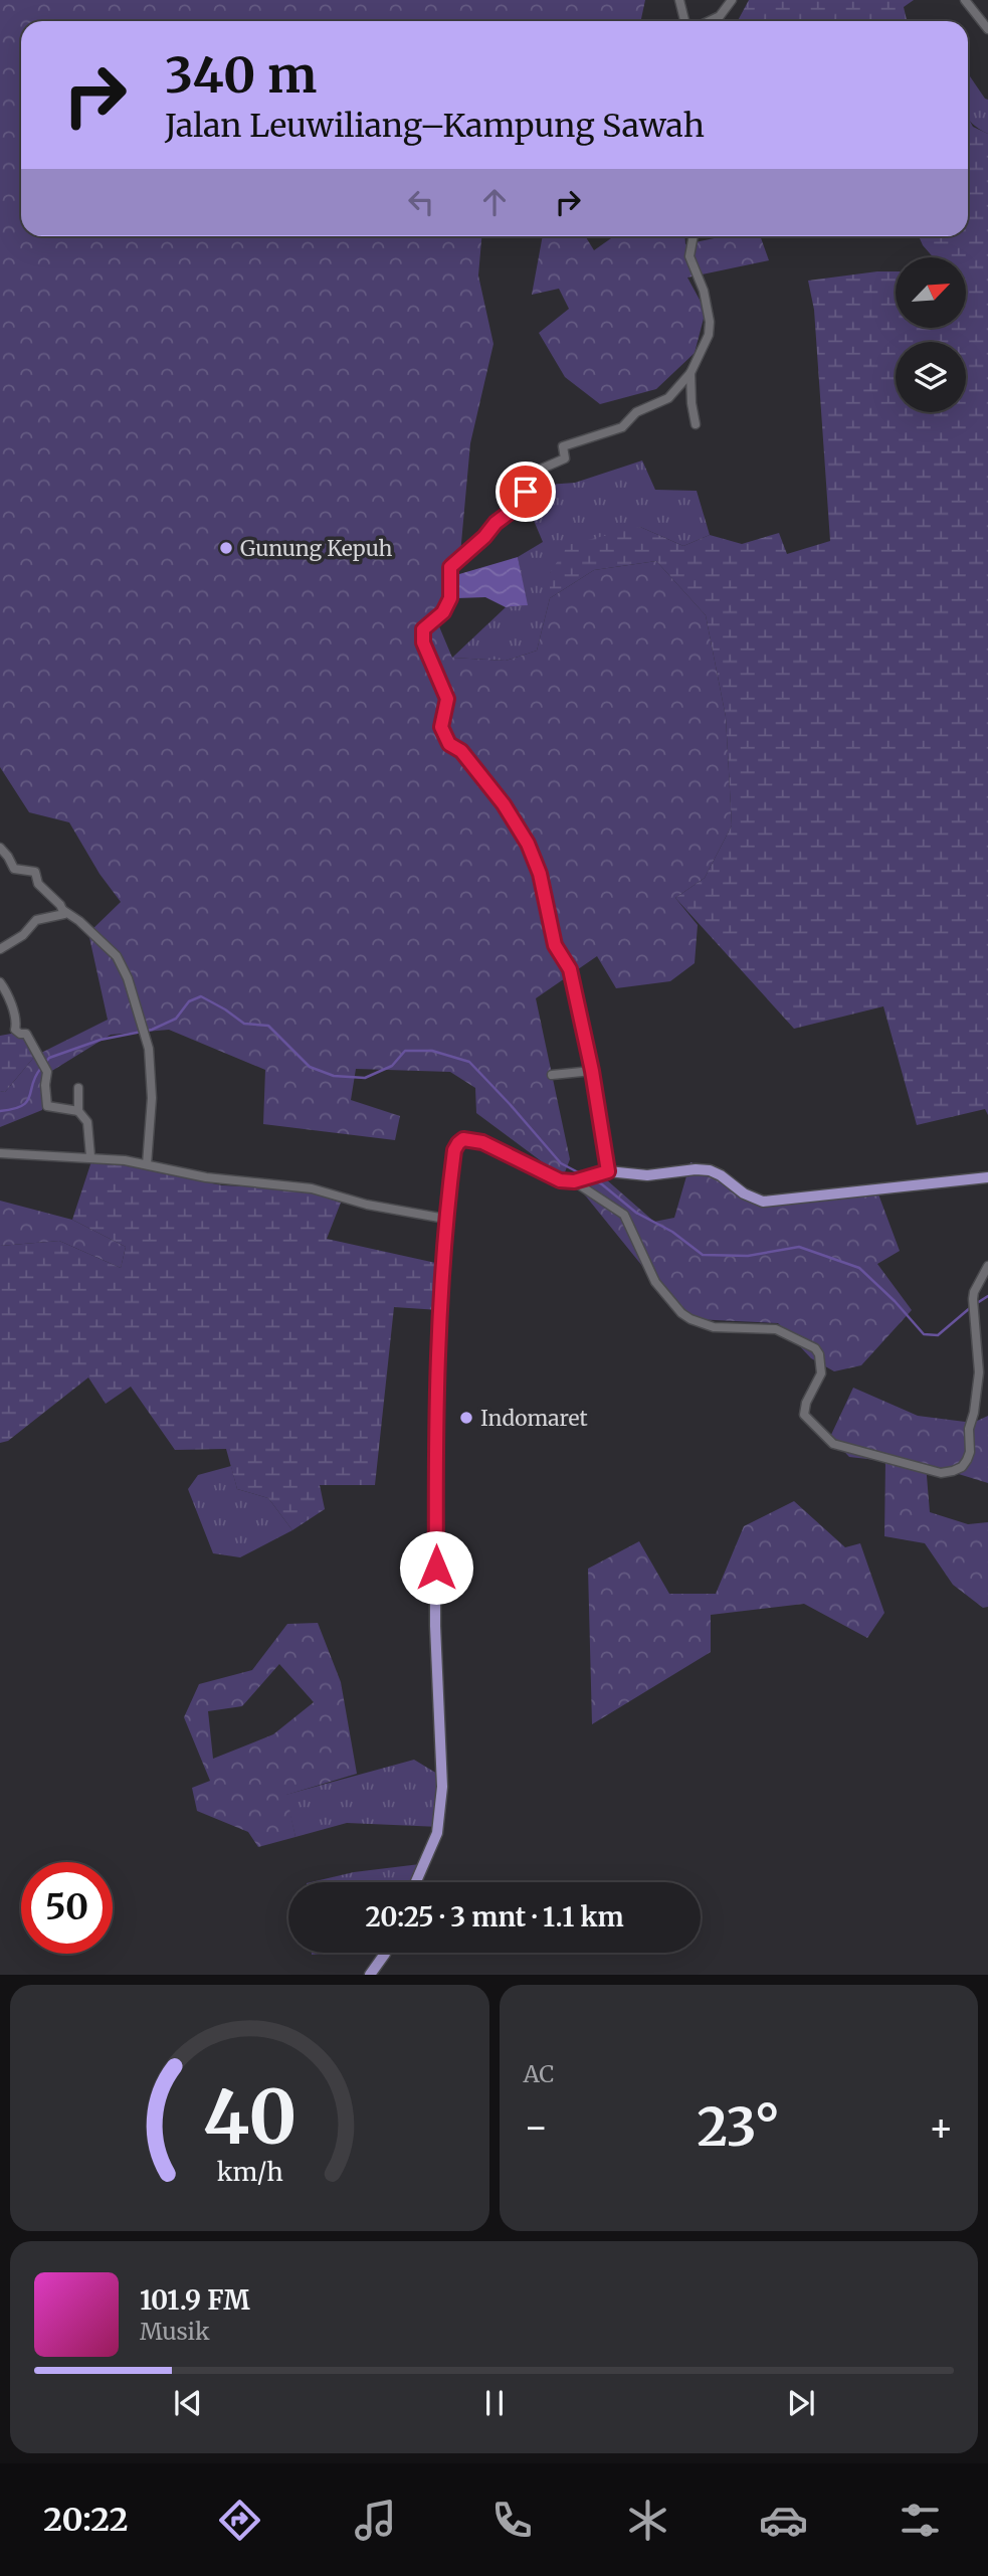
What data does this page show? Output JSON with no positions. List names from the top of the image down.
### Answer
{
  "places": ["Gunung Kepuh", "Indomaret"],
  "north": "top right",
  "page": {
    "turn": ["340 m", "Jalan Leuwiliang–Kampung Sawah"],
    "limit": "50",
    "trip": "20:25 · 3 mnt · 1.1 km",
    "tile": "AC",
    "heat": ["−", "23°", "+"],
    "song": ["101.9 FM", "Musik"],
    "tabs": "20:22",
    "gauge": ["40", "km/h"]
  }
}
